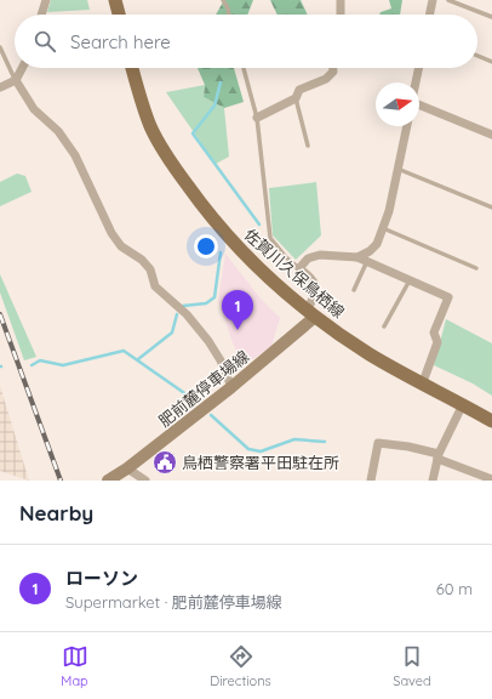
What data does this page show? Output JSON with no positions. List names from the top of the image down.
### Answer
{
  "streets": {
    "main road": ["佐賀川久保鳥栖線", "肥前麓停車場線"]
  },
  "crossings": [
    ["佐賀川久保鳥栖線", "肥前麓停車場線"]
  ],
  "places": {
    "public building": ["鳥栖警察署平田駐在所"]
  },
  "north": "right",
  "page": {
    "search": "Search here",
    "pins": "1",
    "heading": "Nearby",
    "list": [
      {
        "mark": "1",
        "name": "ローソン",
        "note": "Supermarket · 肥前麓停車場線",
        "value": "60 m"
      }
    ],
    "nav": ["Map", "Directions", "Saved"]
  }
}
